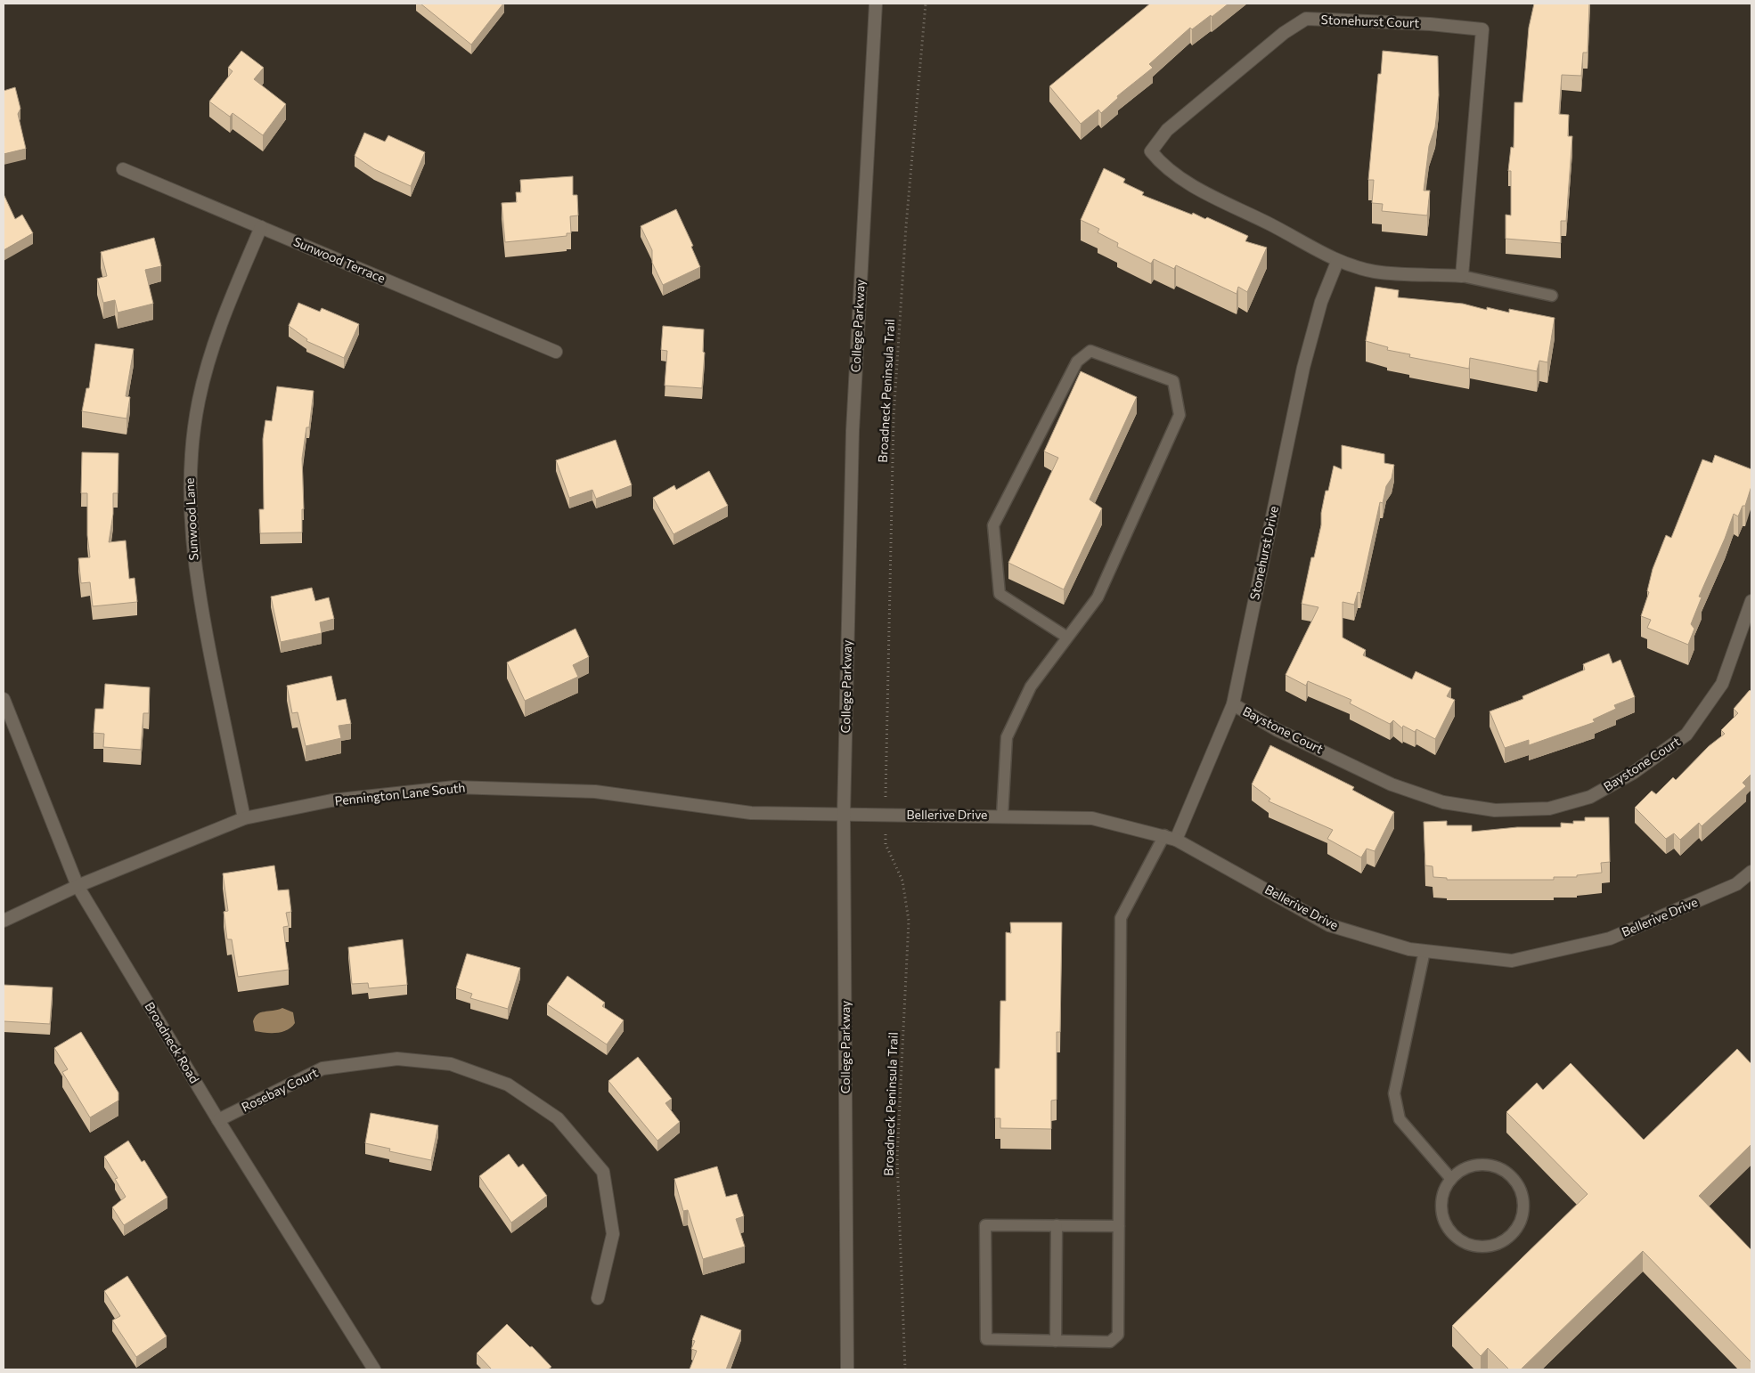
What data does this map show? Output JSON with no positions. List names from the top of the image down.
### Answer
{
  "streets": {
    "street": [
      "Stonehurst Court",
      "Sunwood Terrace",
      "College Parkway",
      "Sunwood Lane",
      "Stonehurst Drive",
      "Baystone Court",
      "Pennington Lane South",
      "Bellerive Drive",
      "Broadneck Road",
      "Rosebay Court"
    ],
    "path": ["Broadneck Peninsula Trail"]
  },
  "crossings": [
    ["Stonehurst Court", "Stonehurst Drive"],
    ["Sunwood Terrace", "Sunwood Lane"],
    ["College Parkway", "Pennington Lane South"],
    ["College Parkway", "Bellerive Drive"],
    ["Sunwood Lane", "Pennington Lane South"],
    ["Stonehurst Drive", "Baystone Court"],
    ["Stonehurst Drive", "Bellerive Drive"],
    ["Pennington Lane South", "Bellerive Drive"],
    ["Pennington Lane South", "Broadneck Road"],
    ["Broadneck Road", "Rosebay Court"]
  ]
}
